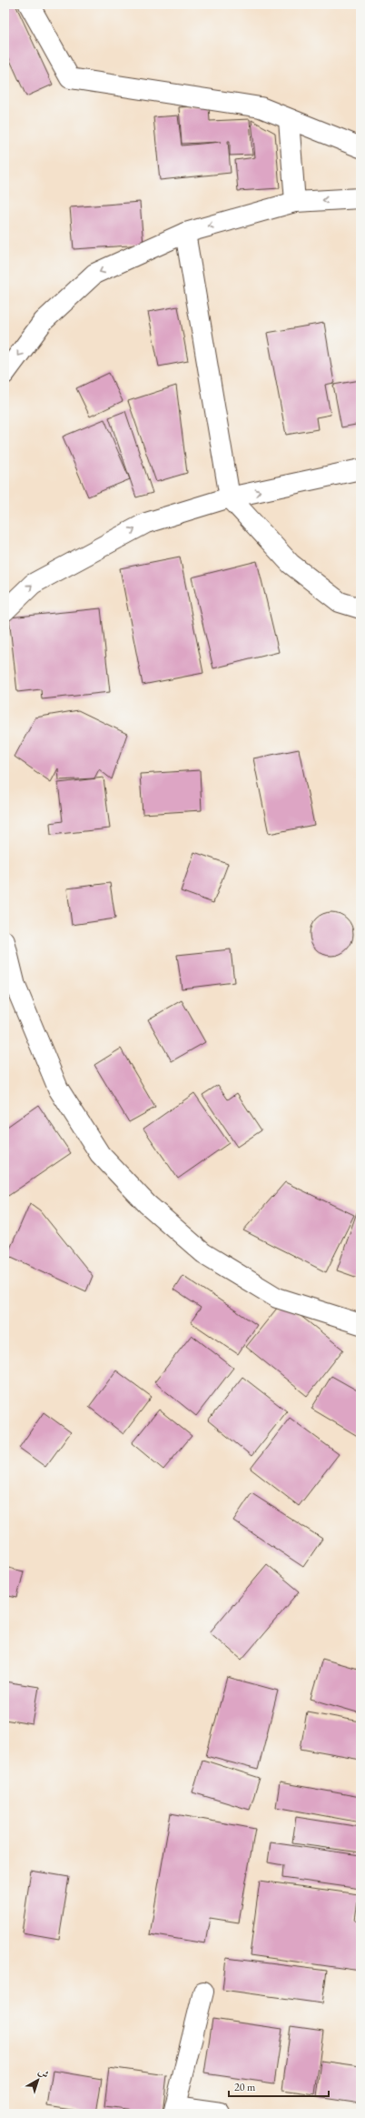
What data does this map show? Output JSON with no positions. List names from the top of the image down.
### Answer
{
  "scale_bar": "20 m",
  "north": "top right"
}
